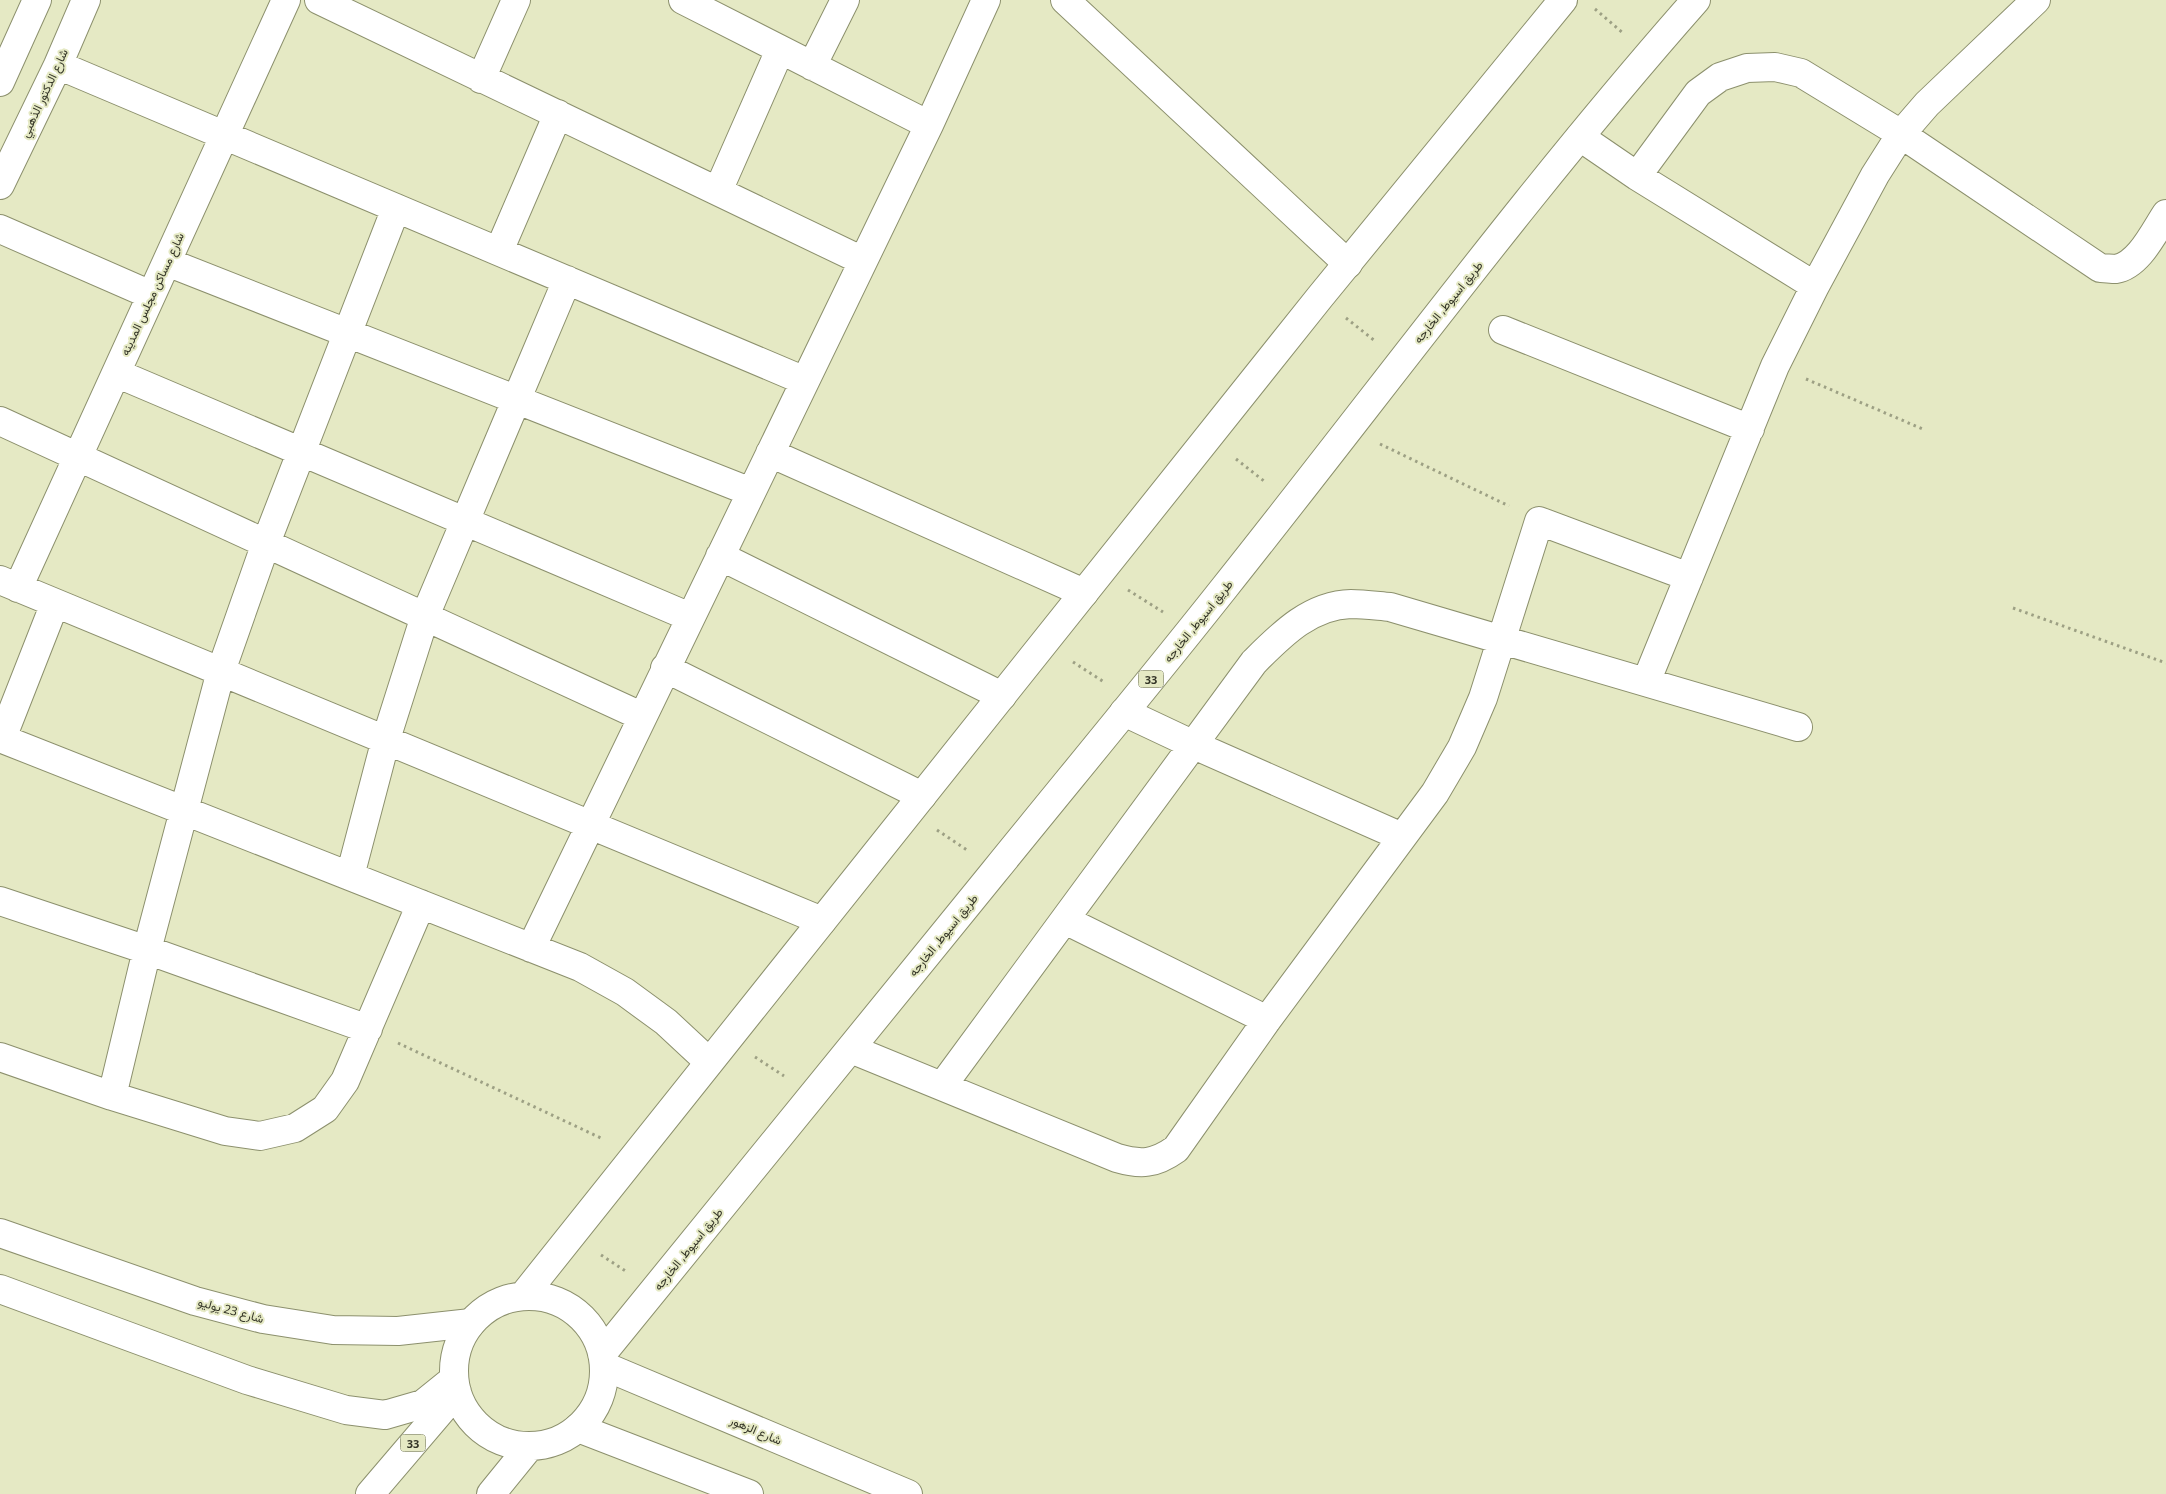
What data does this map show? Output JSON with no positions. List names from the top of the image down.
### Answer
{
  "streets": {
    "main road": [
      "شارع الدكتور الذهبي",
      "شارع مساكن مجلس المدينه",
      "طريق اسيوط, الخارجه",
      "33",
      "شارع 23 يوليو",
      "شارع الزهور"
    ]
  },
  "crossings": [
    ["طريق اسيوط, الخارجه", "33"],
    ["طريق اسيوط, الخارجه", "شارع 23 يوليو"],
    ["طريق اسيوط, الخارجه", "شارع الزهور"],
    ["33", "شارع 23 يوليو"],
    ["33", "شارع الزهور"],
    ["شارع 23 يوليو", "شارع الزهور"]
  ]
}
